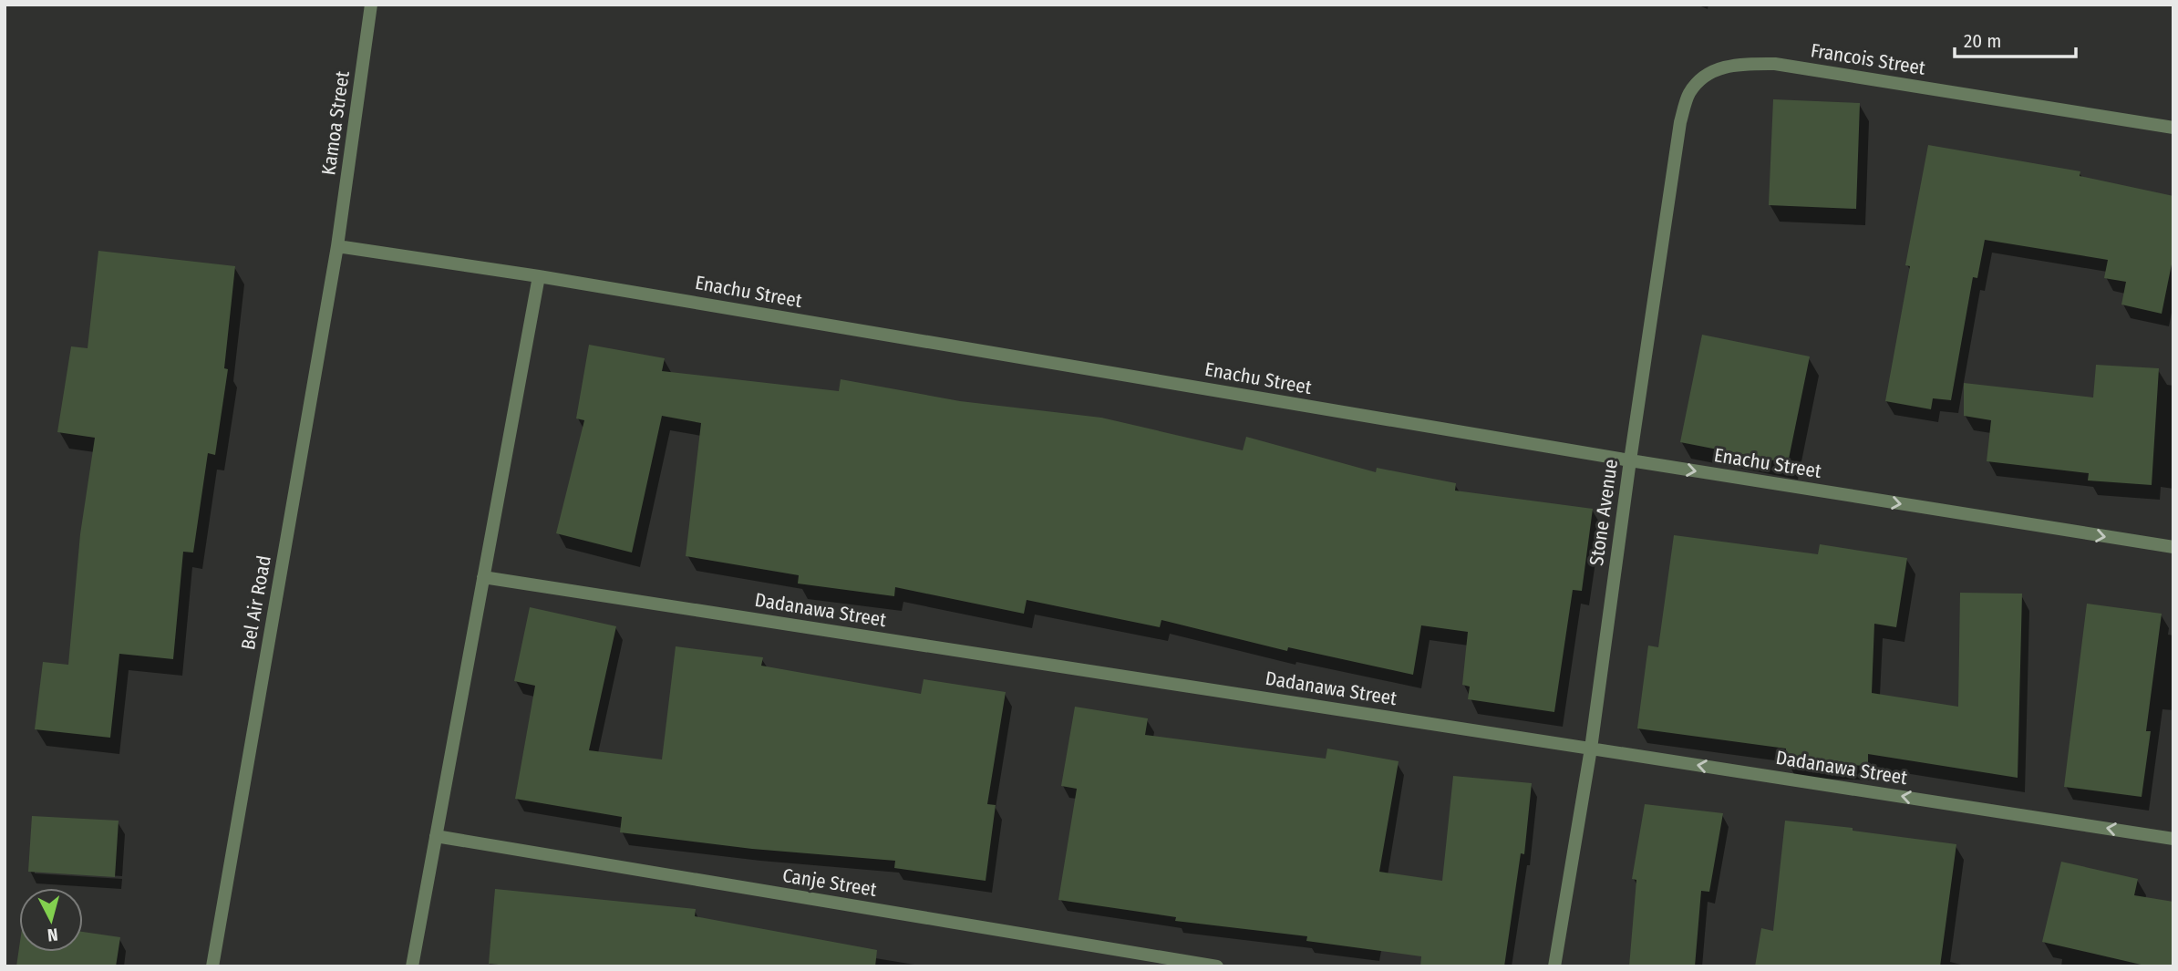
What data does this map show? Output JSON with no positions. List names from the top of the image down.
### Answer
{
  "streets": {
    "street": [
      "Francois Street",
      "Kamoa Street",
      "Enachu Street",
      "Stone Avenue",
      "Bel Air Road",
      "Dadanawa Street",
      "Canje Street"
    ]
  },
  "crossings": [
    ["Francois Street", "Stone Avenue"],
    ["Kamoa Street", "Enachu Street"],
    ["Kamoa Street", "Bel Air Road"],
    ["Enachu Street", "Stone Avenue"],
    ["Enachu Street", "Bel Air Road"],
    ["Stone Avenue", "Dadanawa Street"]
  ],
  "scale_bar": "20 m",
  "north": "bottom"
}
